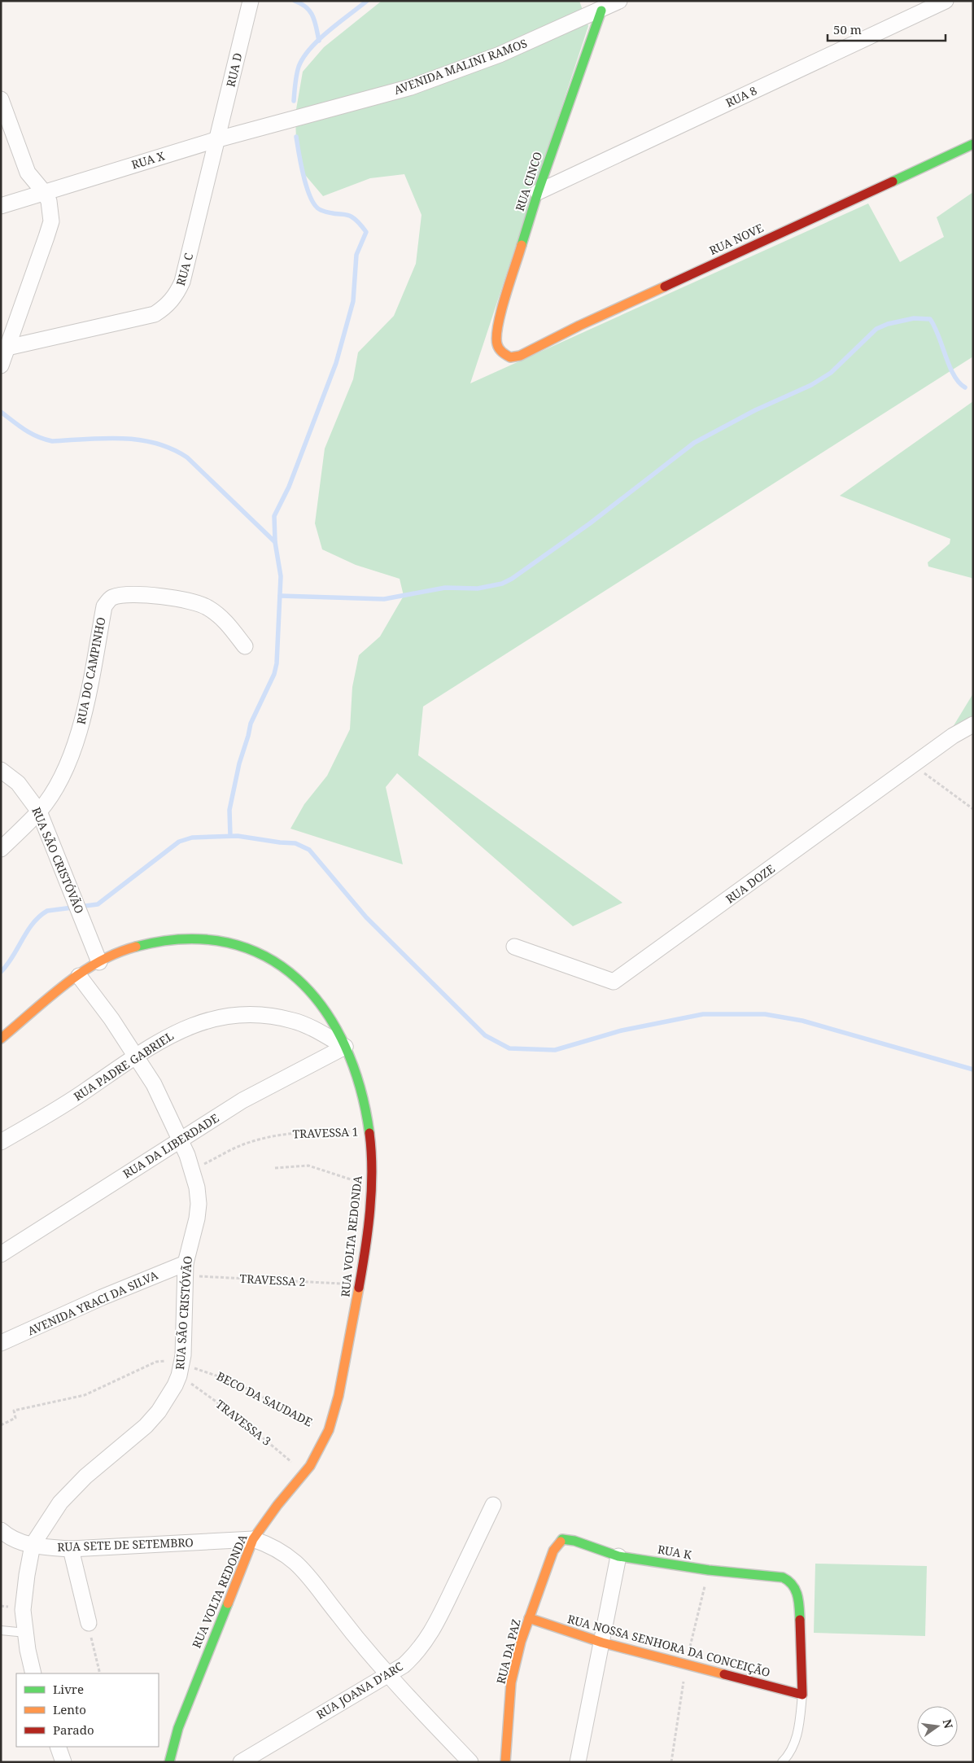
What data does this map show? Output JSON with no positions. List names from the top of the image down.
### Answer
{
  "streets": {
    "street": [
      "AVENIDA MALINI RAMOS",
      "RUA D",
      "RUA 8",
      "RUA X",
      "RUA CINCO",
      "RUA NOVE",
      "RUA C",
      "RUA DO CAMPINHO",
      "RUA SÃO CRISTÓVÃO",
      "RUA DOZE",
      "RUA PADRE GABRIEL",
      "RUA DA LIBERDADE",
      "RUA VOLTA REDONDA",
      "AVENIDA YRACI DA SILVA",
      "RUA SETE DE SETEMBRO",
      "RUA K",
      "RUA NOSSA SENHORA DA CONCEIÇÃO",
      "RUA DA PAZ",
      "RUA JOANA D'ARC"
    ],
    "path": [
      "TRAVESSA 1",
      "TRAVESSA 2",
      "BECO DA SAUDADE",
      "TRAVESSA 3"
    ]
  },
  "crossings": [
    ["AVENIDA MALINI RAMOS", "RUA X"],
    ["AVENIDA MALINI RAMOS", "RUA CINCO"],
    ["RUA D", "RUA X"],
    ["RUA D", "RUA C"],
    ["RUA 8", "RUA CINCO"],
    ["RUA X", "RUA C"],
    ["RUA CINCO", "RUA NOVE"],
    ["RUA DO CAMPINHO", "RUA SÃO CRISTÓVÃO"],
    ["RUA SÃO CRISTÓVÃO", "RUA PADRE GABRIEL"],
    ["RUA SÃO CRISTÓVÃO", "TRAVESSA 1"],
    ["RUA SÃO CRISTÓVÃO", "RUA DA LIBERDADE"],
    ["RUA SÃO CRISTÓVÃO", "RUA VOLTA REDONDA"],
    ["RUA SÃO CRISTÓVÃO", "TRAVESSA 2"],
    ["RUA SÃO CRISTÓVÃO", "AVENIDA YRACI DA SILVA"],
    ["RUA SÃO CRISTÓVÃO", "BECO DA SAUDADE"],
    ["RUA SÃO CRISTÓVÃO", "TRAVESSA 3"],
    ["RUA SÃO CRISTÓVÃO", "RUA SETE DE SETEMBRO"],
    ["RUA PADRE GABRIEL", "RUA DA LIBERDADE"],
    ["RUA PADRE GABRIEL", "RUA VOLTA REDONDA"],
    ["TRAVESSA 1", "RUA VOLTA REDONDA"],
    ["RUA DA LIBERDADE", "RUA VOLTA REDONDA"],
    ["RUA VOLTA REDONDA", "TRAVESSA 2"],
    ["RUA VOLTA REDONDA", "BECO DA SAUDADE"],
    ["RUA VOLTA REDONDA", "TRAVESSA 3"],
    ["RUA VOLTA REDONDA", "RUA SETE DE SETEMBRO"],
    ["TRAVESSA 2", "AVENIDA YRACI DA SILVA"],
    ["BECO DA SAUDADE", "TRAVESSA 3"],
    ["RUA K", "RUA NOSSA SENHORA DA CONCEIÇÃO"],
    ["RUA K", "RUA DA PAZ"],
    ["RUA NOSSA SENHORA DA CONCEIÇÃO", "RUA DA PAZ"]
  ],
  "legend": ["Livre", "Lento", "Parado"],
  "scale_bar": "50 m",
  "north": "right"
}
